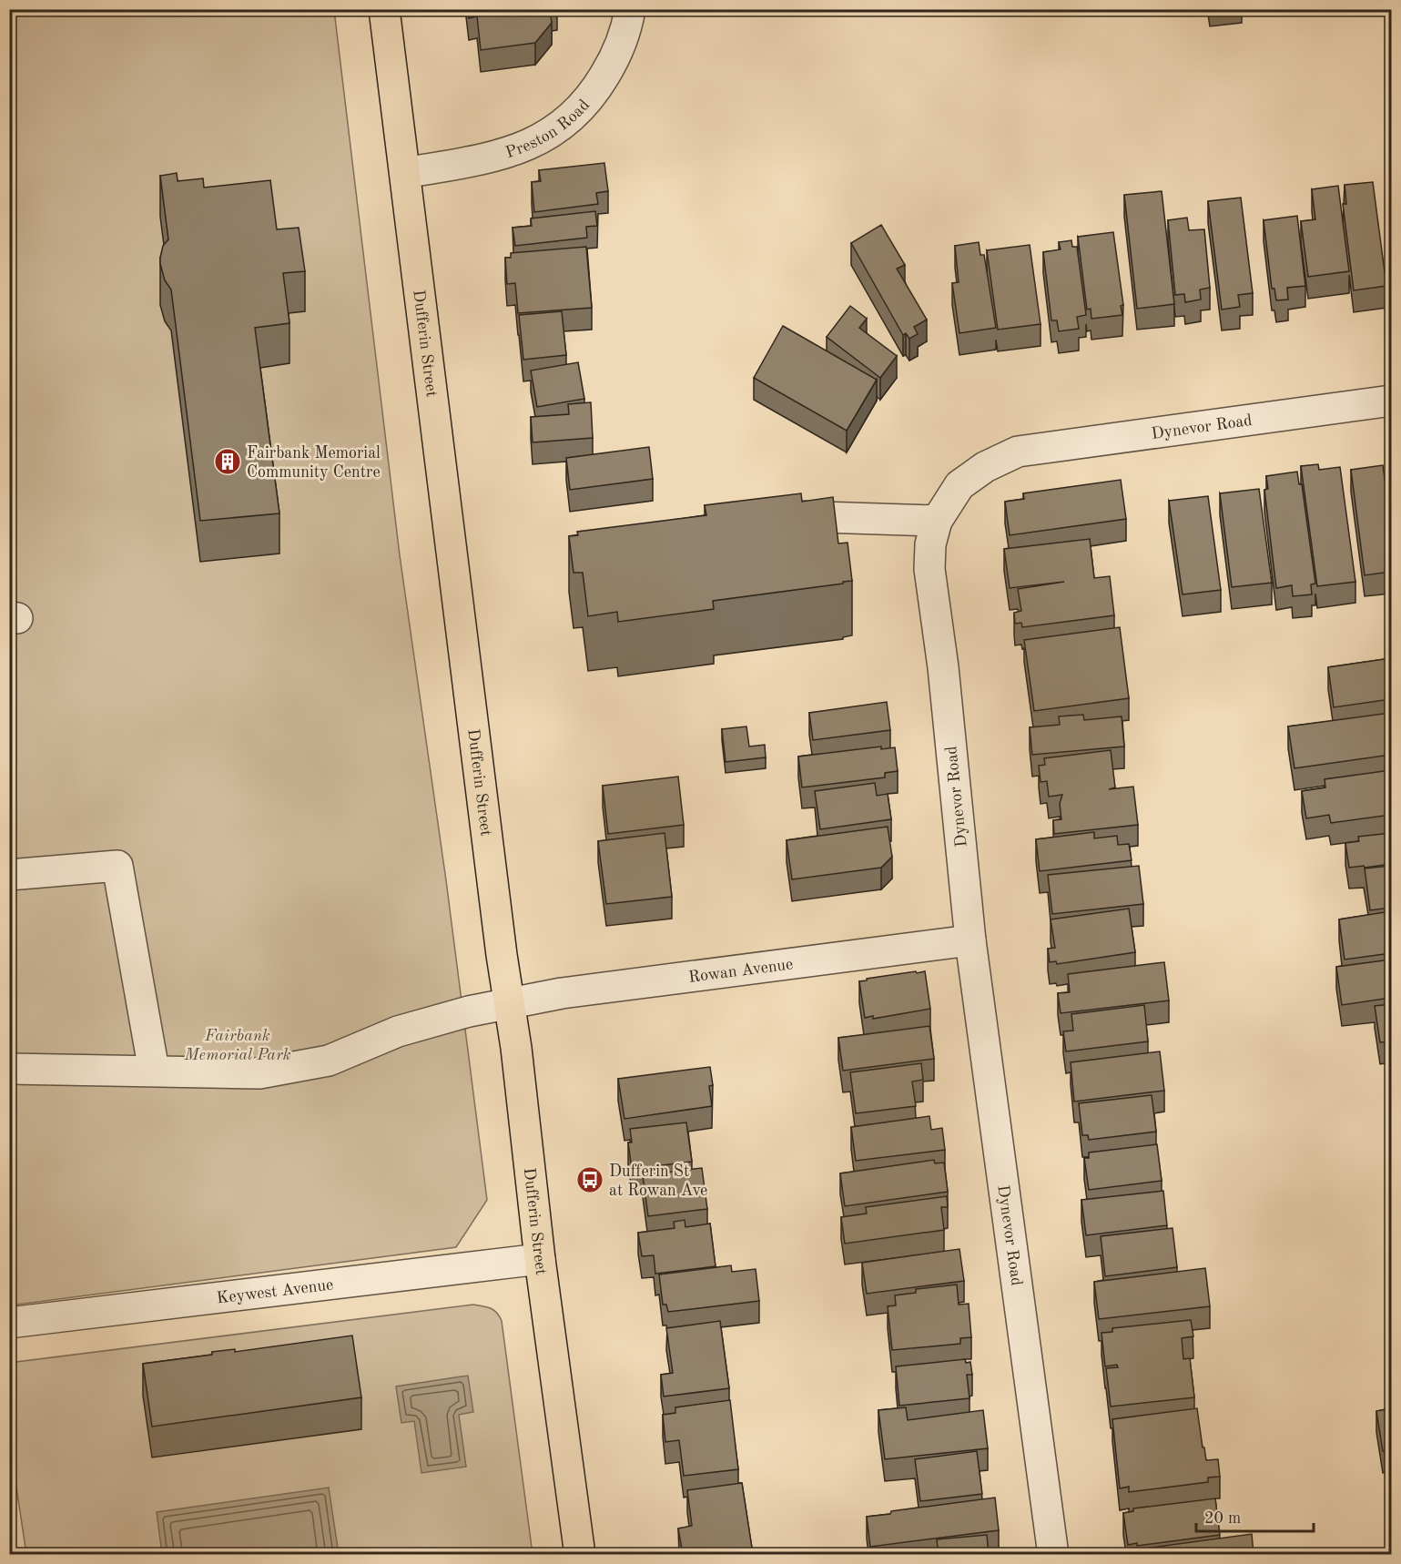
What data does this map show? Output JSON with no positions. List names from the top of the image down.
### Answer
{
  "streets": {
    "main road": ["Dufferin Street"],
    "street": [
      "Preston Road",
      "Dynevor Road",
      "Rowan Avenue",
      "Keywest Avenue"
    ]
  },
  "crossings": [
    ["Preston Road", "Dufferin Street"],
    ["Dufferin Street", "Rowan Avenue"],
    ["Dufferin Street", "Keywest Avenue"],
    ["Dynevor Road", "Rowan Avenue"]
  ],
  "parks": ["Fairbank Memorial Park"],
  "places": {
    "building": ["Fairbank Memorial Community Centre"],
    "bus stop": ["Dufferin St at Rowan Ave"]
  },
  "scale_bar": "20 m"
}
